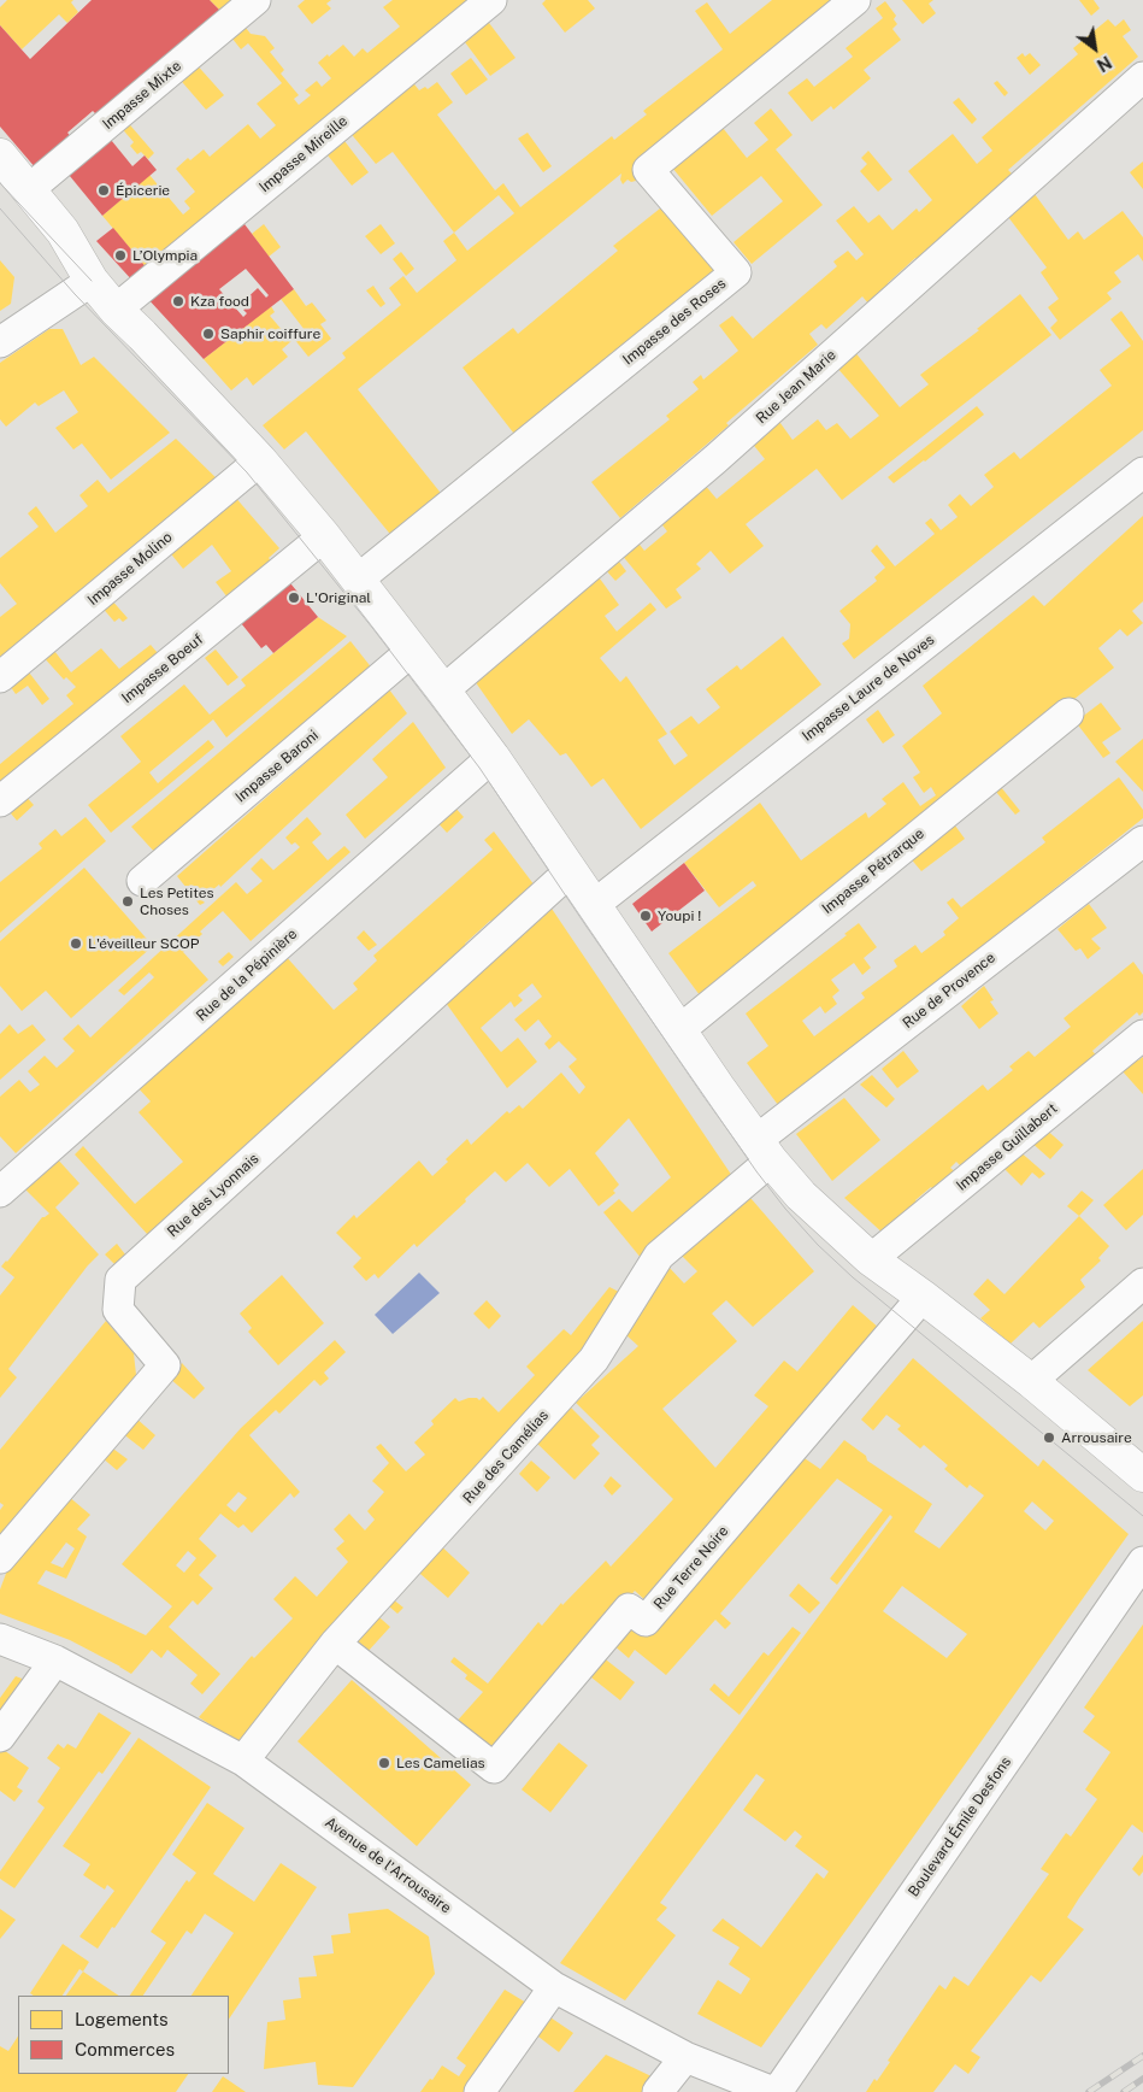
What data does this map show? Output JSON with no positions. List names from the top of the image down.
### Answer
{
  "streets": {
    "street": [
      "Impasse Mixte",
      "Impasse Mireille",
      "Impasse des Roses",
      "Rue Jean Marie",
      "Impasse Molino",
      "Impasse Boeuf",
      "Impasse Laure de Noves",
      "Impasse Baroni",
      "Impasse Pétrarque",
      "Rue de la Pépinière",
      "Rue de Provence",
      "Impasse Guillabert",
      "Rue des Lyonnais",
      "Rue des Camélias",
      "Rue Terre Noire",
      "Boulevard Émile Desfons",
      "Avenue de l'Arrousaire"
    ]
  },
  "crossings": [
    ["Rue de Provence", "Rue des Camélias"],
    ["Rue des Camélias", "Rue Terre Noire"],
    ["Rue des Camélias", "Avenue de l'Arrousaire"],
    ["Boulevard Émile Desfons", "Avenue de l'Arrousaire"]
  ],
  "places": [
    "Épicerie",
    "L’Olympia",
    "Kza food",
    "Saphir coiffure",
    "L'Original",
    "Les Petites Choses",
    "Youpi !",
    "L'éveilleur SCOP",
    "Arrousaire",
    "Les Camelias"
  ],
  "legend": ["Logements", "Commerces"],
  "north": "bottom right"
}
